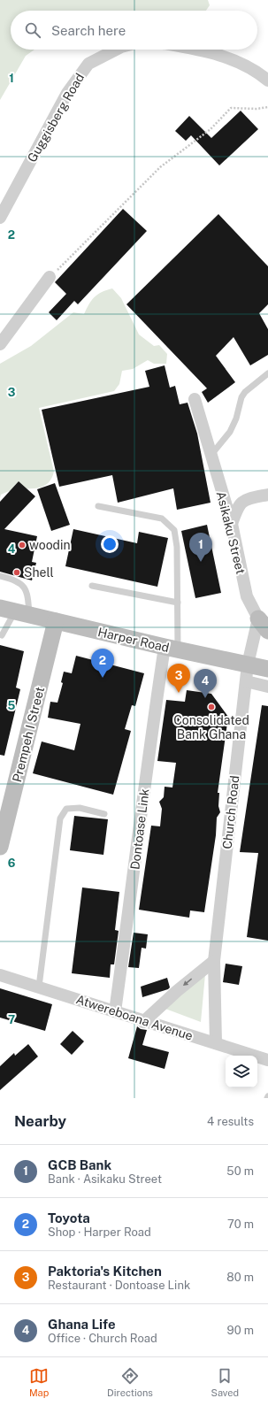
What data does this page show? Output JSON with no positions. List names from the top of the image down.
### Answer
{
  "streets": {
    "main road": ["Harper Road", "Prempeh I Street"],
    "street": [
      "Guggisberg Road",
      "Asikaku Street",
      "Church Road",
      "Dontoase Link",
      "Atwereboana Avenue"
    ]
  },
  "crossings": [
    ["Asikaku Street", "Harper Road"],
    ["Asikaku Street", "Church Road"],
    ["Harper Road", "Prempeh I Street"],
    ["Harper Road", "Church Road"],
    ["Harper Road", "Dontoase Link"],
    ["Church Road", "Atwereboana Avenue"],
    ["Dontoase Link", "Atwereboana Avenue"]
  ],
  "places": ["woodin", "Shell", "Consolidated Bank Ghana"],
  "page": {
    "search": "Search here",
    "pins": [
      "1",
      "2",
      "3",
      "4"
    ],
    "heading": ["Nearby", "4 results"],
    "list": [
      {
        "mark": "1",
        "name": "GCB Bank",
        "note": "Bank · Asikaku Street",
        "value": "50 m"
      },
      {
        "mark": "2",
        "name": "Toyota",
        "note": "Shop · Harper Road",
        "value": "70 m"
      },
      {
        "mark": "3",
        "name": "Paktoria's Kitchen",
        "note": "Restaurant · Dontoase Link",
        "value": "80 m"
      },
      {
        "mark": "4",
        "name": "Ghana Life",
        "note": "Office · Church Road",
        "value": "90 m"
      }
    ],
    "nav": ["Map", "Directions", "Saved"]
  },
  "grid": {
    "rows": [
      "1",
      "2",
      "3",
      "4",
      "5",
      "6",
      "7"
    ]
  }
}
